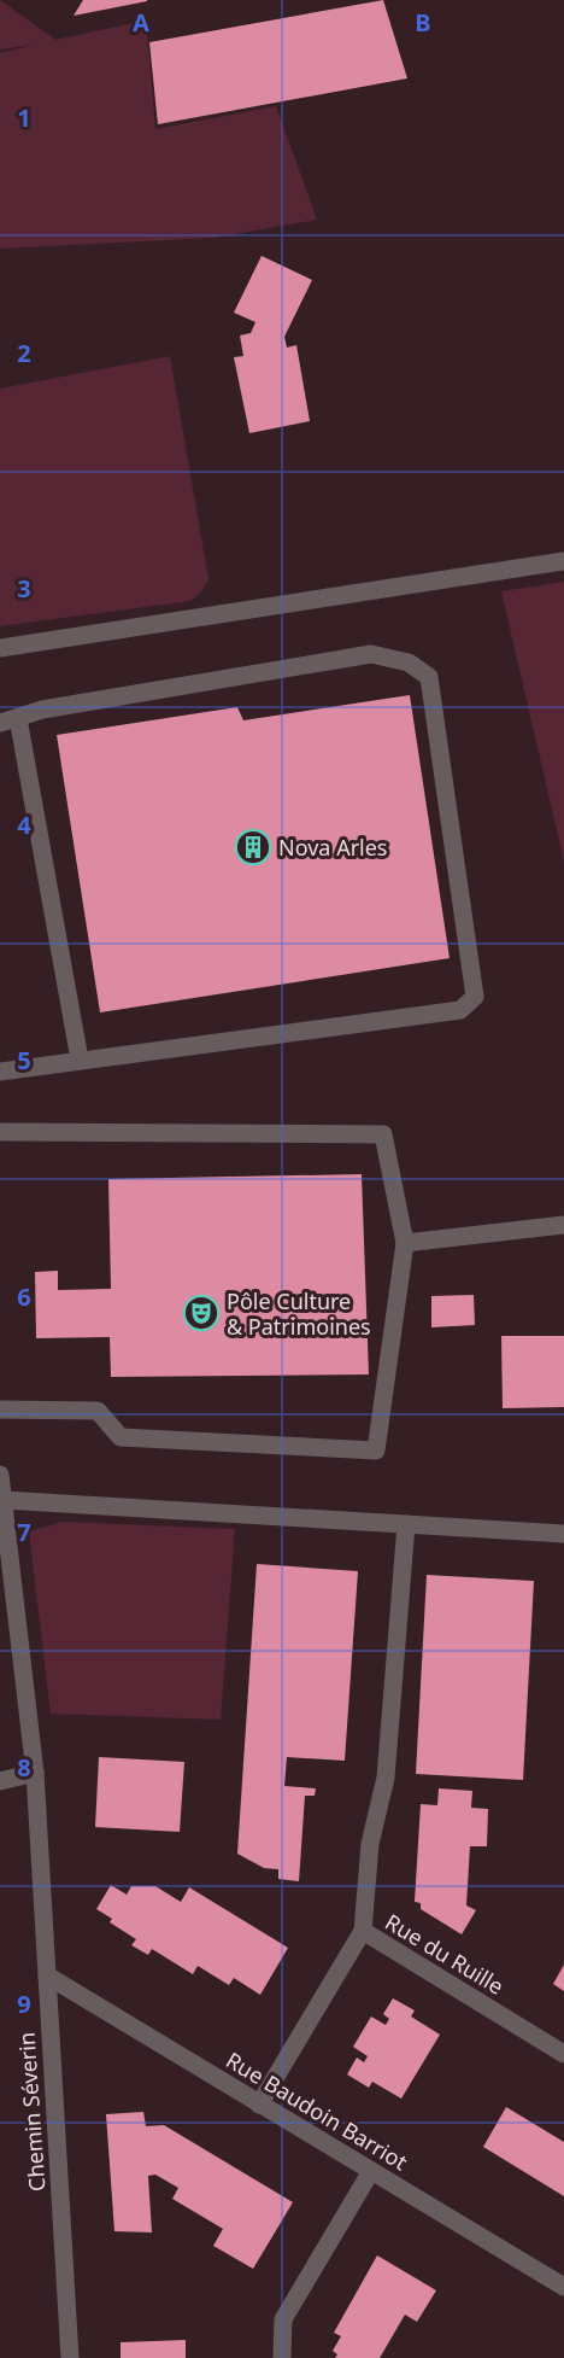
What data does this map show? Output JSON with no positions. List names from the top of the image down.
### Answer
{
  "streets": {
    "street": ["Rue du Ruille", "Rue Baudoin Barriot", "Chemin Séverin"]
  },
  "crossings": [
    ["Rue du Ruille", "Rue Baudoin Barriot"],
    ["Rue Baudoin Barriot", "Chemin Séverin"]
  ],
  "places": {
    "building": ["Nova Arles"],
    "theatre": ["Pôle Culture & Patrimoines"]
  },
  "grid": {
    "columns": ["A", "B"],
    "rows": [
      "1",
      "2",
      "3",
      "4",
      "5",
      "6",
      "7",
      "8",
      "9"
    ]
  }
}
